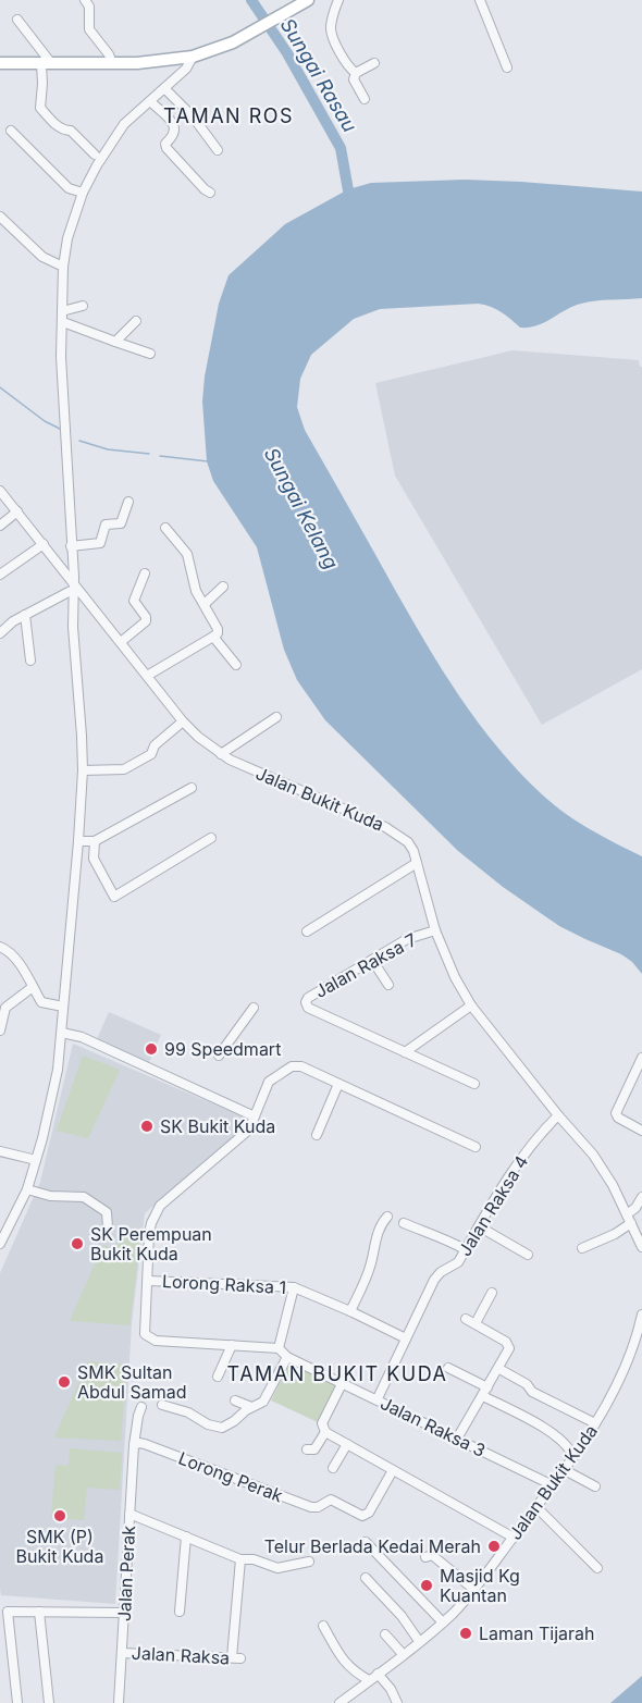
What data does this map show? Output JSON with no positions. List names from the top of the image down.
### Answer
{
  "streets": {
    "street": [
      "Jalan Bukit Kuda",
      "Jalan Raksa 7",
      "Jalan Raksa 4",
      "Lorong Raksa 1",
      "Jalan Raksa 3",
      "Lorong Perak",
      "Jalan Perak",
      "Jalan Raksa"
    ]
  },
  "crossings": [
    ["Jalan Bukit Kuda", "Jalan Raksa 7"],
    ["Jalan Bukit Kuda", "Jalan Raksa 4"],
    ["Jalan Bukit Kuda", "Jalan Raksa 3"],
    ["Jalan Raksa 4", "Lorong Raksa 1"],
    ["Jalan Raksa 4", "Jalan Raksa 3"],
    ["Lorong Perak", "Jalan Perak"],
    ["Jalan Perak", "Jalan Raksa"]
  ],
  "districts": ["TAMAN ROS", "TAMAN BUKIT KUDA"],
  "water": ["Sungai Rasau", "Sungai Kelang"],
  "places": [
    "99 Speedmart",
    "SK Bukit Kuda",
    "SK Perempuan Bukit Kuda",
    "SMK Sultan Abdul Samad",
    "SMK (P) Bukit Kuda",
    "Telur Berlada Kedai Merah",
    "Masjid Kg Kuantan",
    "Laman Tijarah"
  ]
}
